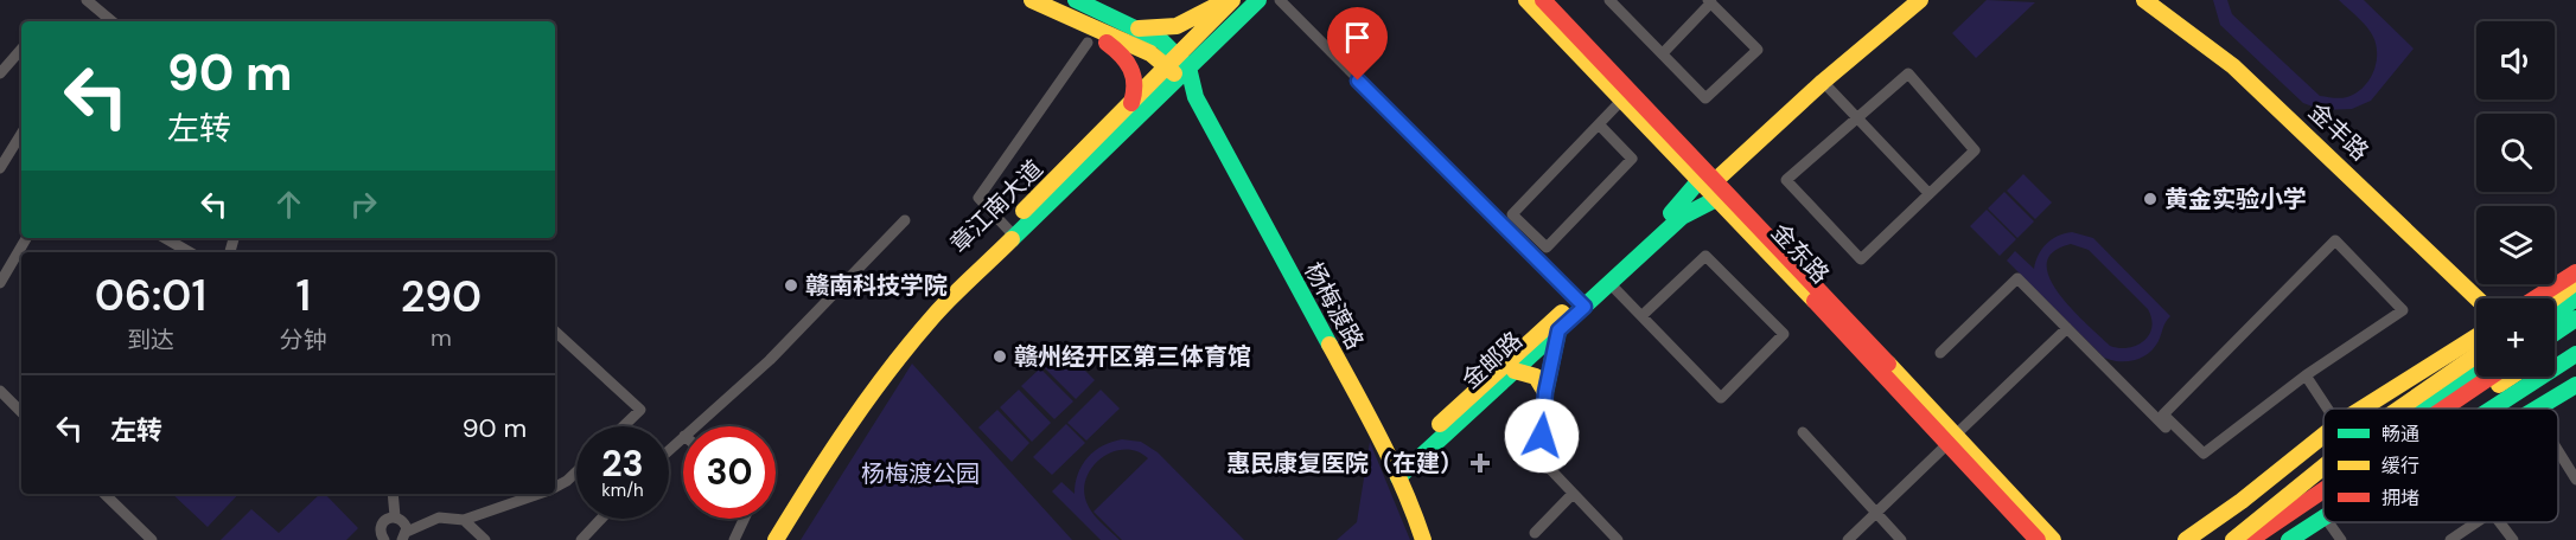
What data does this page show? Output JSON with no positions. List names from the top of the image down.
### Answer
{
  "streets": {
    "main road": [
      "金丰路",
      "章江南大道",
      "金东路",
      "杨梅渡路",
      "金邮路"
    ]
  },
  "crossings": [
    ["章江南大道", "杨梅渡路"],
    ["金东路", "金邮路"],
    ["杨梅渡路", "金邮路"]
  ],
  "parks": ["杨梅渡公园"],
  "places": {
    "other": ["黄金实验小学", "赣南科技学院", "赣州经开区第三体育馆"],
    "health": ["惠民康复医院（在建）"]
  },
  "legend": ["畅通", "缓行", "拥堵"],
  "page": {
    "map_buttons": "+",
    "turn": ["90 m", "左转"],
    "eta": [
      "06:01",
      "到达",
      "1",
      "分钟",
      "290",
      "m"
    ],
    "list": [
      {
        "name": "左转",
        "value": "90 m"
      }
    ],
    "speed": "23 km/h",
    "limit": "30"
  }
}
